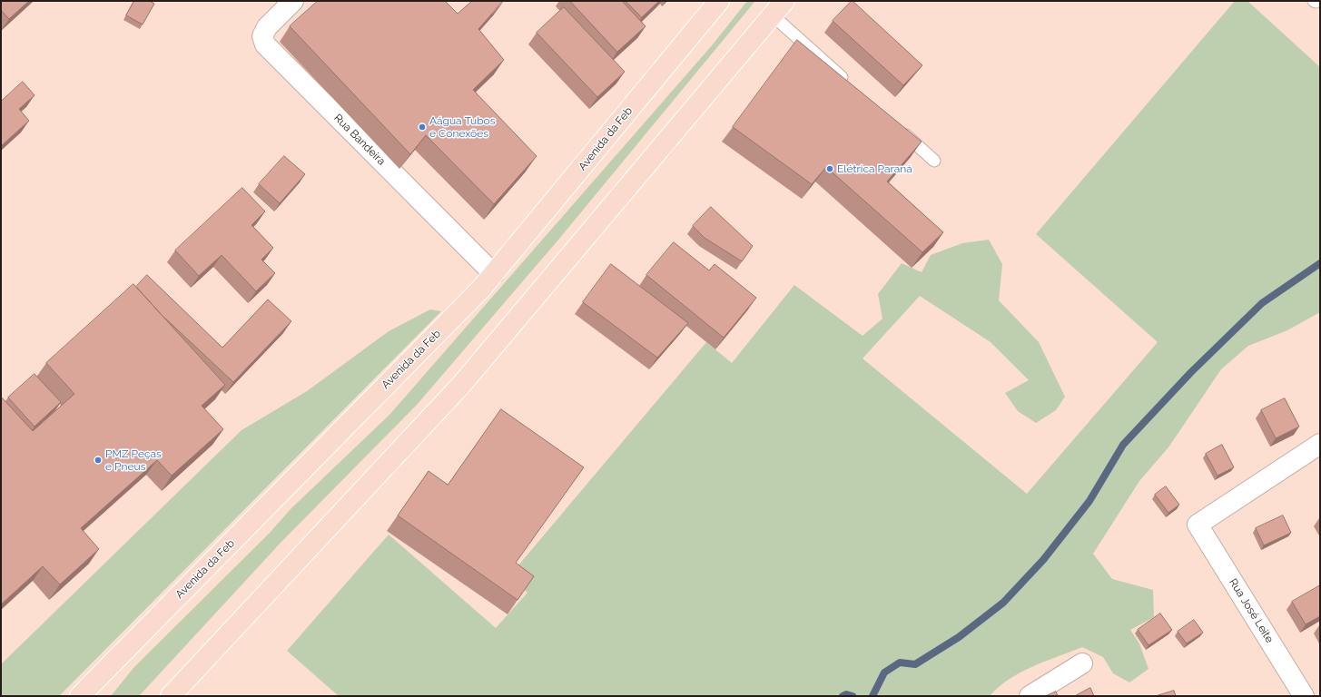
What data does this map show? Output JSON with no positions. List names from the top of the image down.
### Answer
{
  "streets": {
    "main road": ["Avenida da Feb"],
    "street": ["Rua Bandeira", "Rua José Leite"]
  },
  "crossings": [
    ["Avenida da Feb", "Rua Bandeira"]
  ],
  "places": ["Aágua Tubos e Conexões", "Elétrica Paraná", "PMZ Peças e Pneus"]
}
